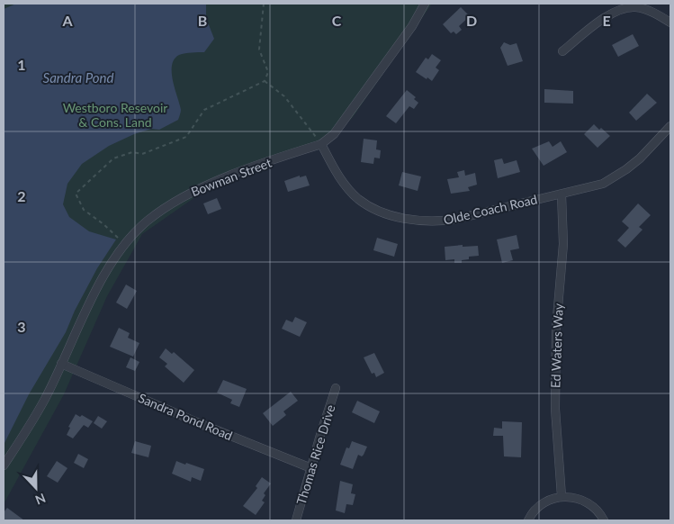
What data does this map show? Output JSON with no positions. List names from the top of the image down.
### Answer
{
  "streets": {
    "street": [
      "Bowman Street",
      "Olde Coach Road",
      "Ed Waters Way",
      "Sandra Pond Road",
      "Thomas Rice Drive"
    ]
  },
  "crossings": [
    ["Bowman Street", "Olde Coach Road"],
    ["Bowman Street", "Sandra Pond Road"],
    ["Olde Coach Road", "Ed Waters Way"],
    ["Sandra Pond Road", "Thomas Rice Drive"]
  ],
  "water": ["Sandra Pond"],
  "parks": ["Westboro Resevoir & Cons. Land"],
  "north": "bottom",
  "grid": {
    "columns": [
      "A",
      "B",
      "C",
      "D",
      "E"
    ],
    "rows": ["1", "2", "3"]
  }
}
